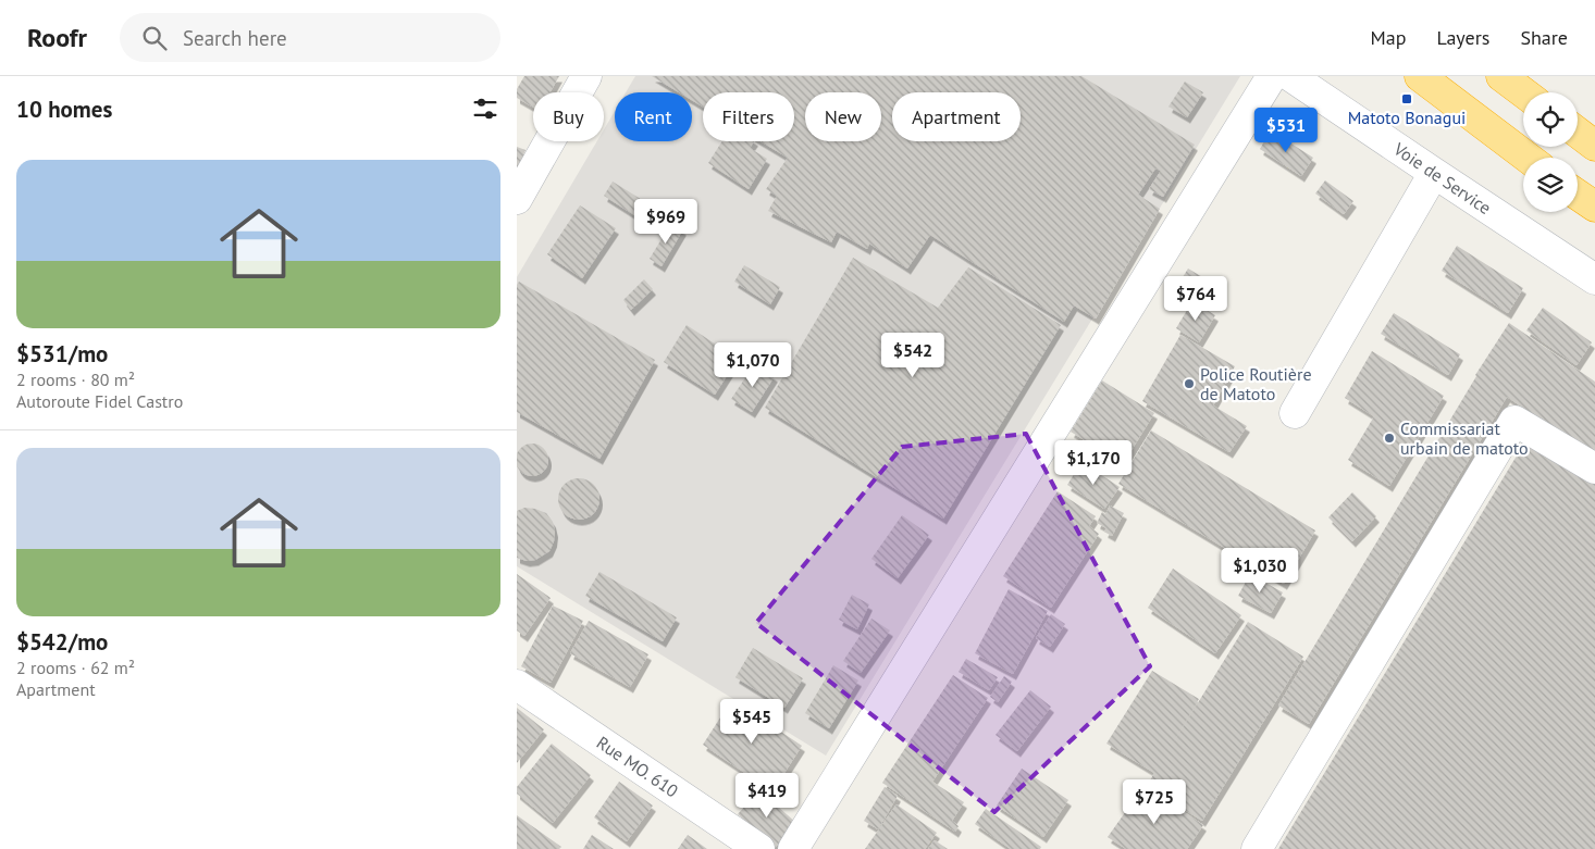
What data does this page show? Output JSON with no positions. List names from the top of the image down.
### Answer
{
  "streets": {
    "street": ["Voie de Service", "Rue MO. 610"]
  },
  "places": {
    "transit": ["Matoto Bonagui"],
    "other": ["Police Routière de Matoto", "Commissariat urbain de matoto"]
  },
  "page": {
    "header": "Roofr",
    "search": "Search here",
    "nav": ["Map", "Layers", "Share"],
    "heading": "10 homes",
    "chip": [
      "Buy",
      "Rent",
      "Filters",
      "New",
      "Apartment"
    ],
    "price": [
      "$531",
      "$969",
      "$764",
      "$542",
      "$1,070",
      "$1,170",
      "$1,030",
      "$545",
      "$419",
      "$725"
    ],
    "list": [
      {
        "name": "$531/mo",
        "note": "2 rooms · 80 m² · Autoroute Fidel Castro"
      },
      {
        "name": "$542/mo",
        "note": "2 rooms · 62 m² · Apartment"
      }
    ]
  }
}
